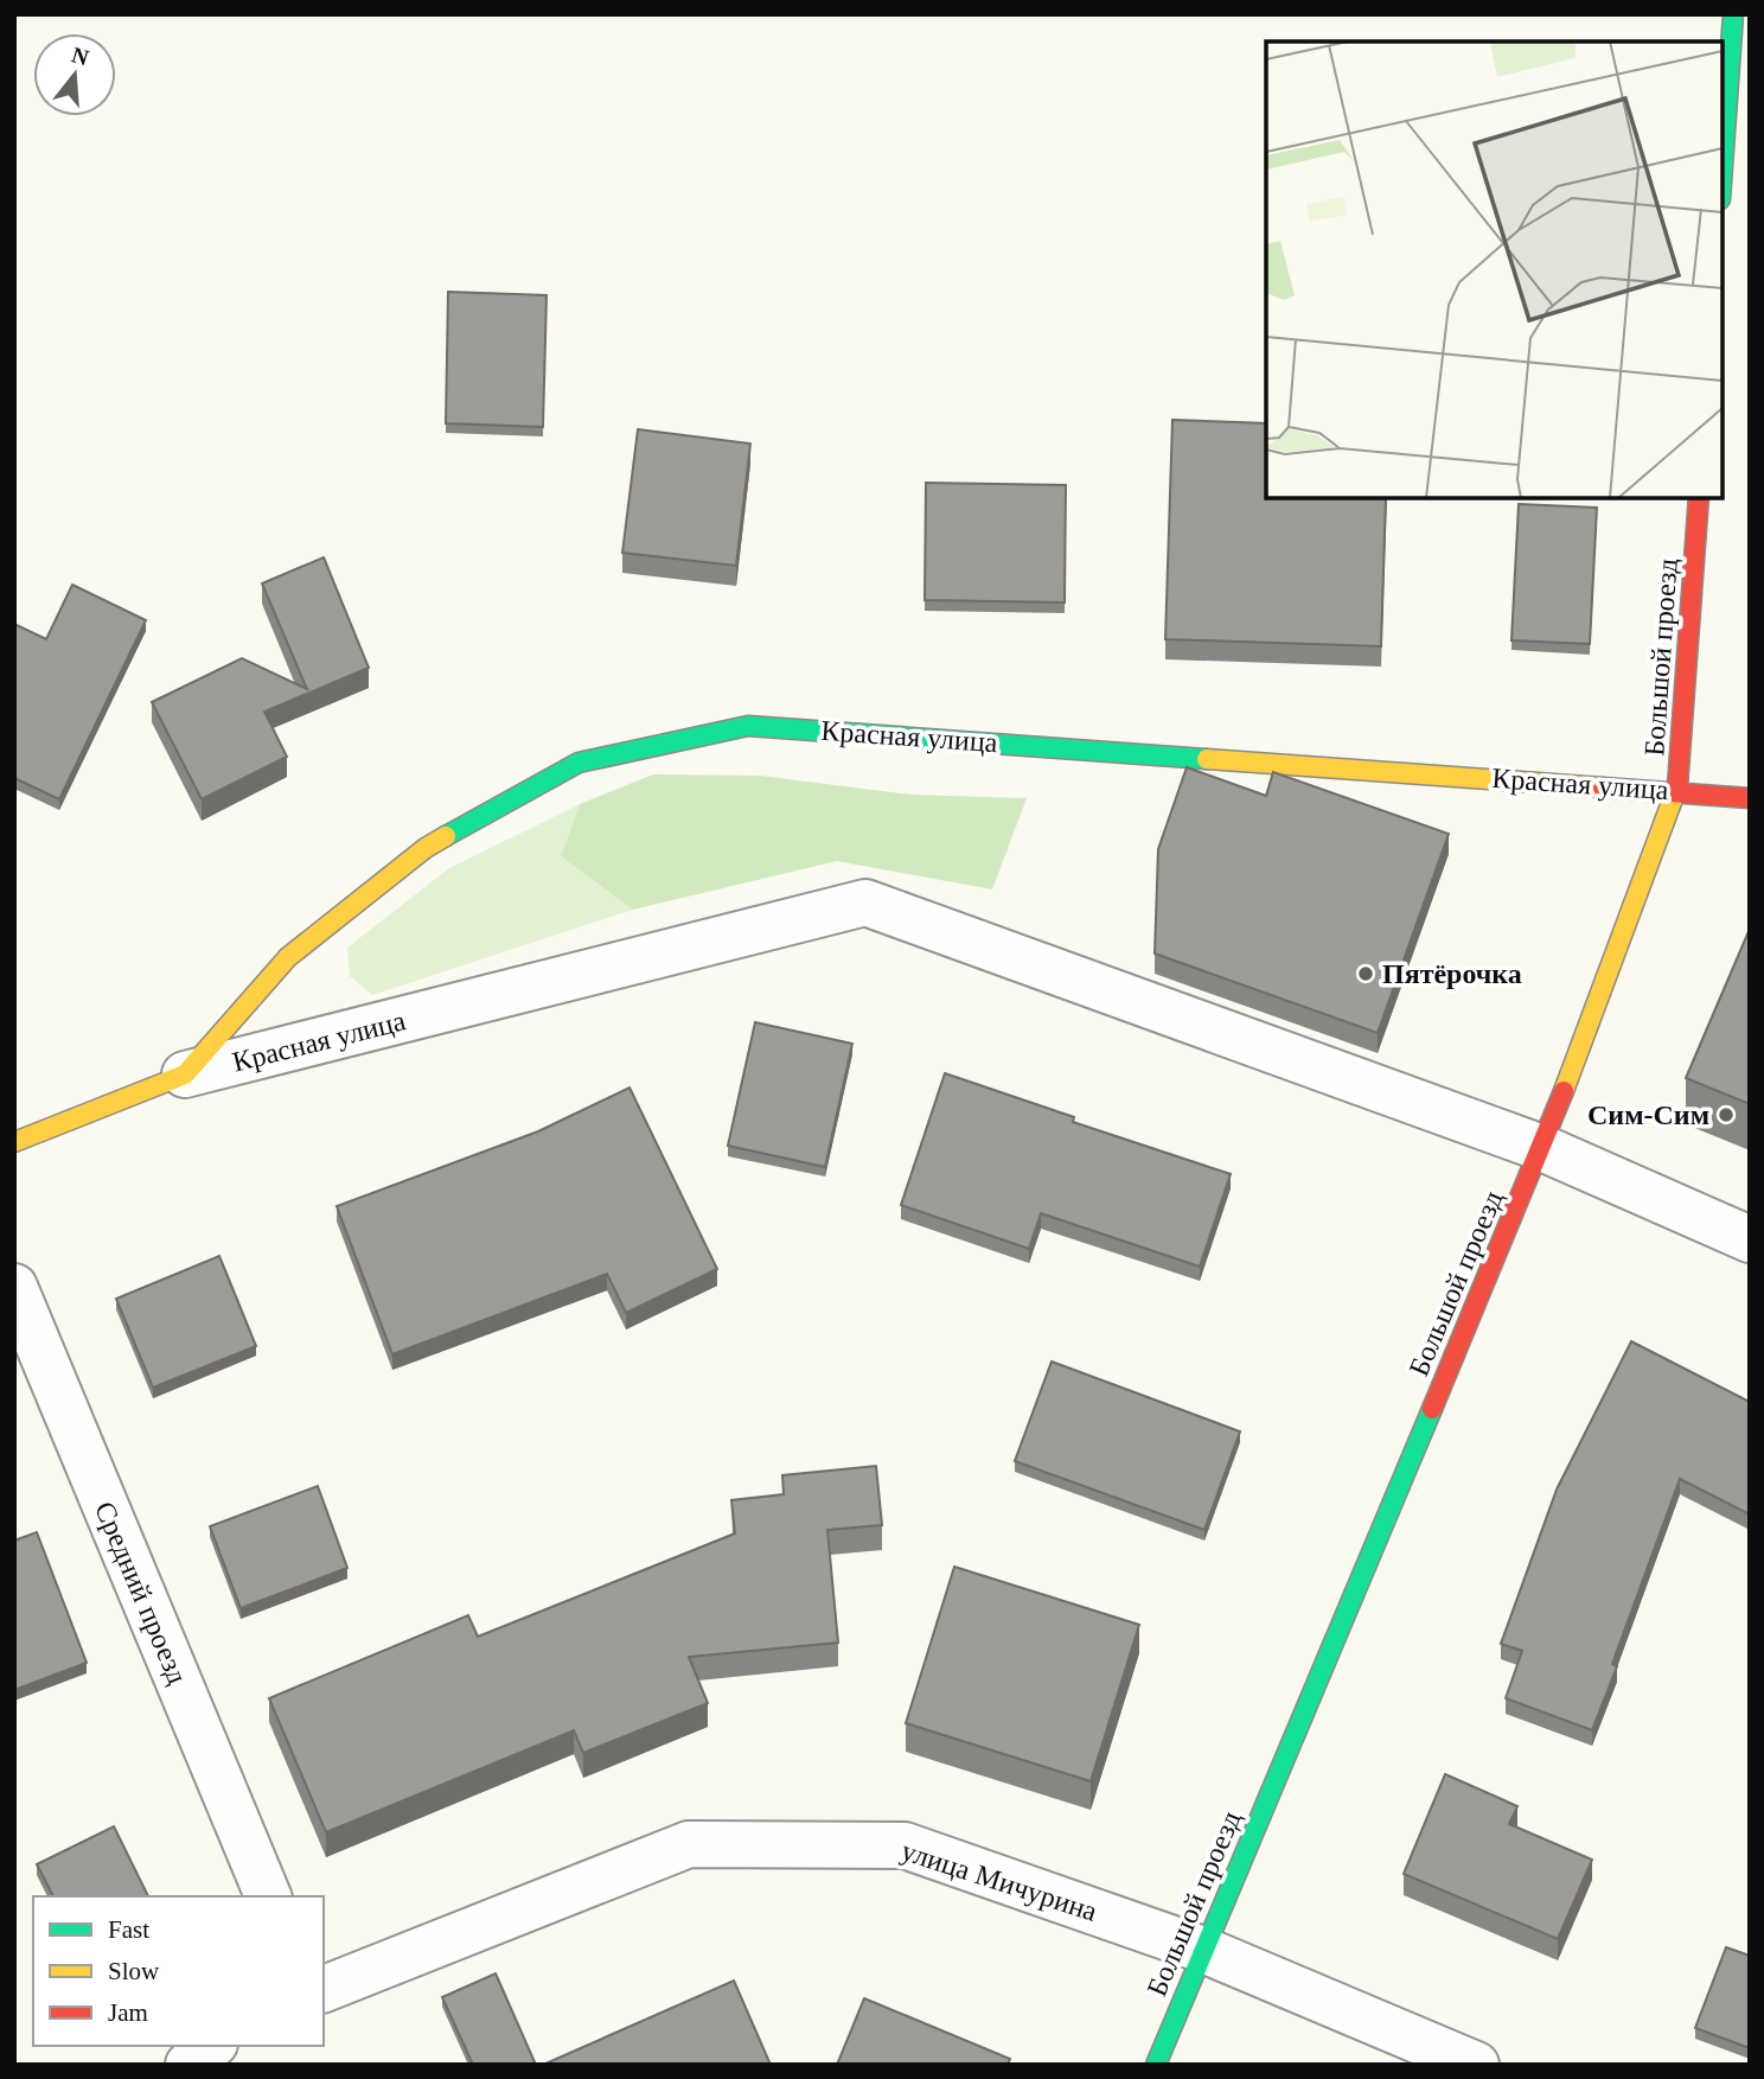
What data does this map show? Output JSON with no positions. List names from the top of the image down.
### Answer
{
  "streets": {
    "street": [
      "Большой проезд",
      "Красная улица",
      "Средний проезд",
      "улица Мичурина"
    ]
  },
  "crossings": [
    ["Большой проезд", "Красная улица"],
    ["Большой проезд", "улица Мичурина"]
  ],
  "places": ["Пятёрочка", "Сим-Сим"],
  "legend": ["Fast", "Slow", "Jam"],
  "north": "top"
}
